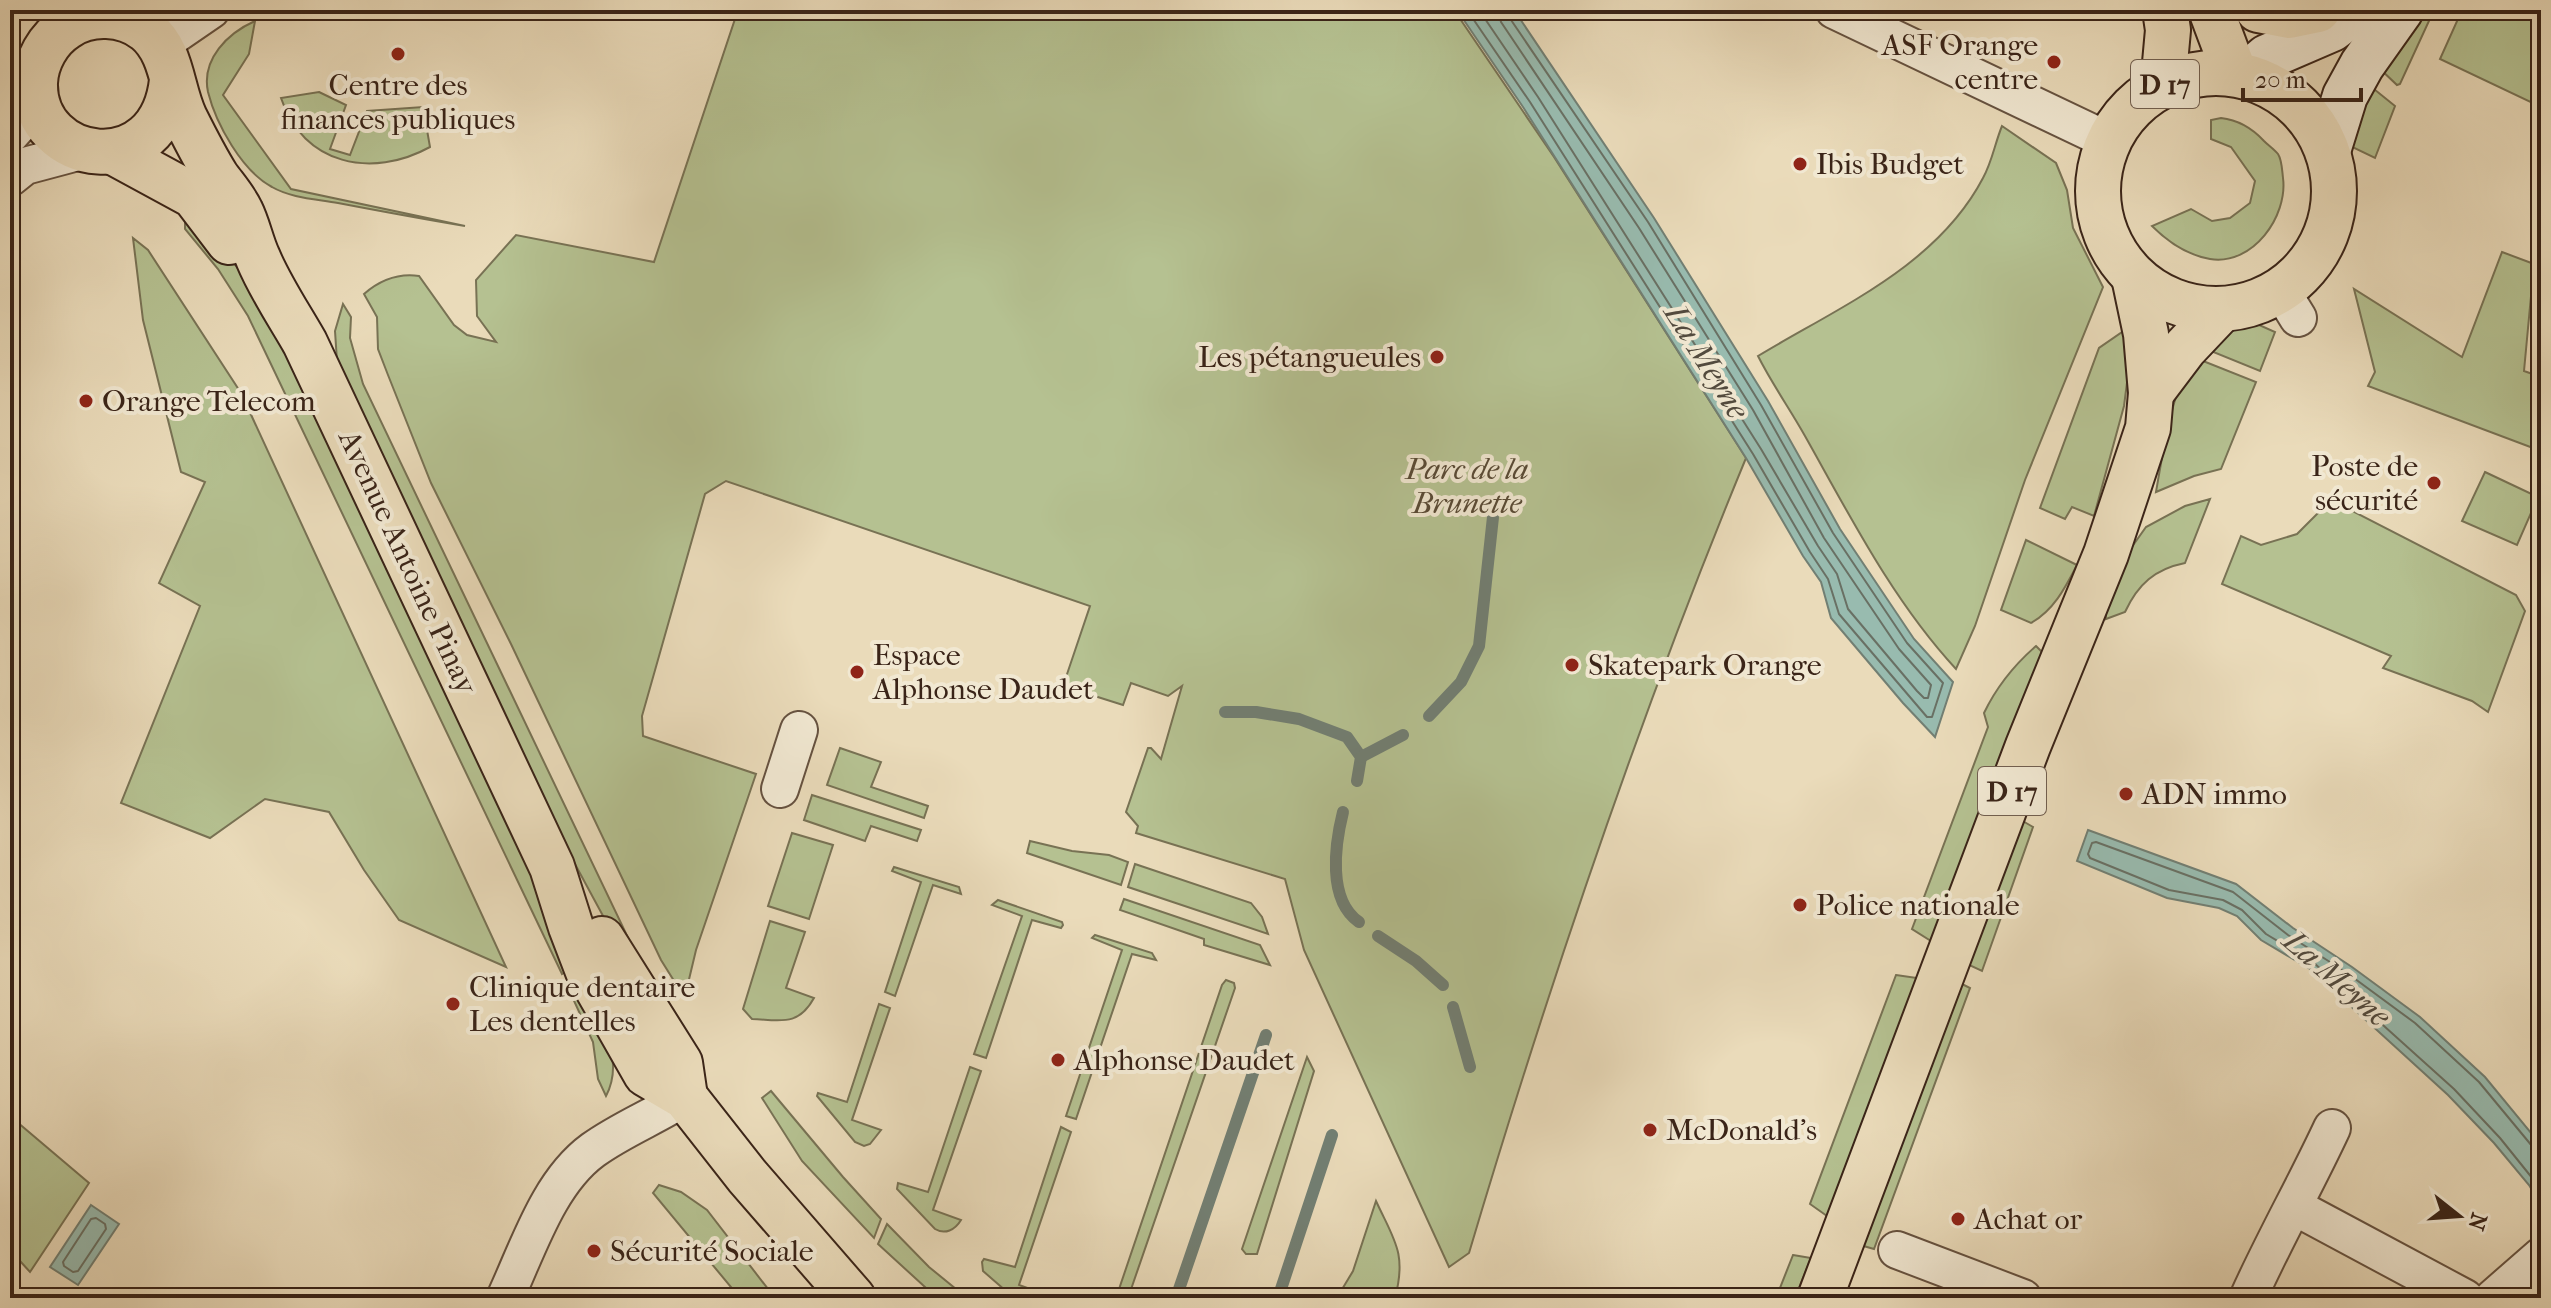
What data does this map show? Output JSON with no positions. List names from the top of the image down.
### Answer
{
  "streets": {
    "main road": ["D 17", "Avenue Antoine Pinay"]
  },
  "water": ["La Meyne"],
  "parks": ["Parc de la Brunette"],
  "places": [
    "Centre des finances publiques",
    "ASF Orange centre",
    "Ibis Budget",
    "Les pétangueules",
    "Orange Telecom",
    "Poste de sécurité",
    "Skatepark Orange",
    "Espace Alphonse Daudet",
    "ADN immo",
    "Police nationale",
    "Clinique dentaire Les dentelles",
    "Alphonse Daudet",
    "McDonald's",
    "Achat or",
    "Sécurité Sociale"
  ],
  "scale_bar": "20 m",
  "north": "right"
}
